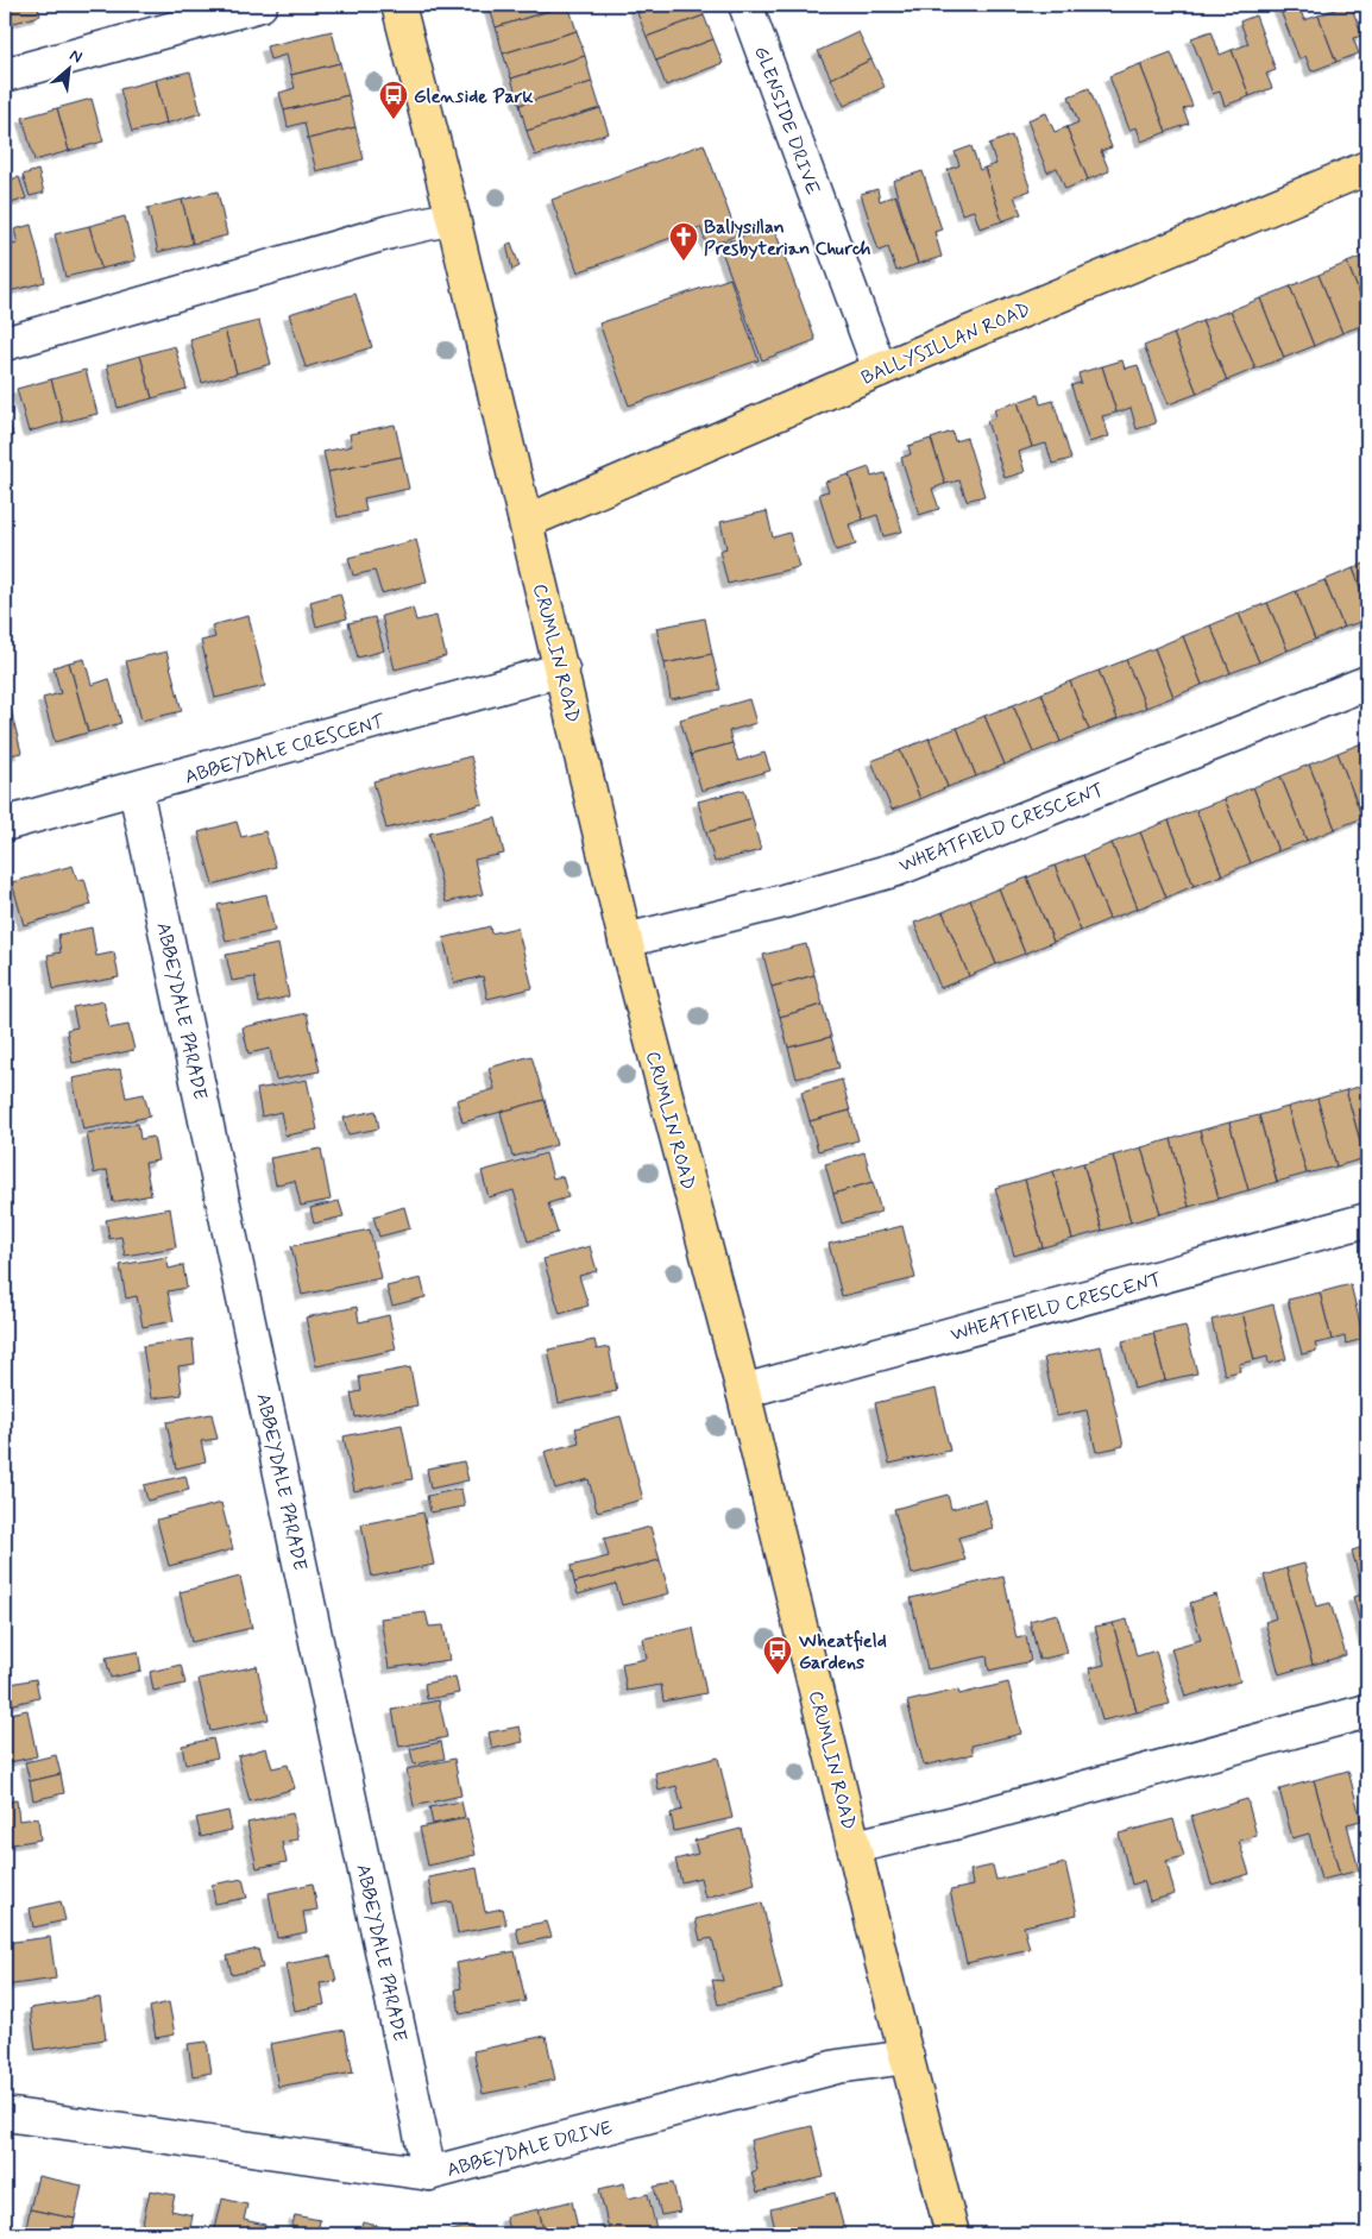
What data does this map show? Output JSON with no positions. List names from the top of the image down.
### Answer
{
  "streets": {
    "main road": ["BALLYSILLAN ROAD", "CRUMLIN ROAD"],
    "street": [
      "GLENSIDE DRIVE",
      "ABBEYDALE CRESCENT",
      "WHEATFIELD CRESCENT",
      "ABBEYDALE PARADE",
      "ABBEYDALE DRIVE"
    ]
  },
  "crossings": [
    ["GLENSIDE DRIVE", "BALLYSILLAN ROAD"],
    ["BALLYSILLAN ROAD", "CRUMLIN ROAD"],
    ["CRUMLIN ROAD", "ABBEYDALE CRESCENT"],
    ["CRUMLIN ROAD", "WHEATFIELD CRESCENT"],
    ["CRUMLIN ROAD", "ABBEYDALE DRIVE"],
    ["ABBEYDALE CRESCENT", "ABBEYDALE PARADE"],
    ["ABBEYDALE PARADE", "ABBEYDALE DRIVE"]
  ],
  "places": {
    "bus stop": ["Glenside Park", "Wheatfield Gardens"],
    "church": ["Ballysillan Presbyterian Church"]
  },
  "north": "top right"
}
